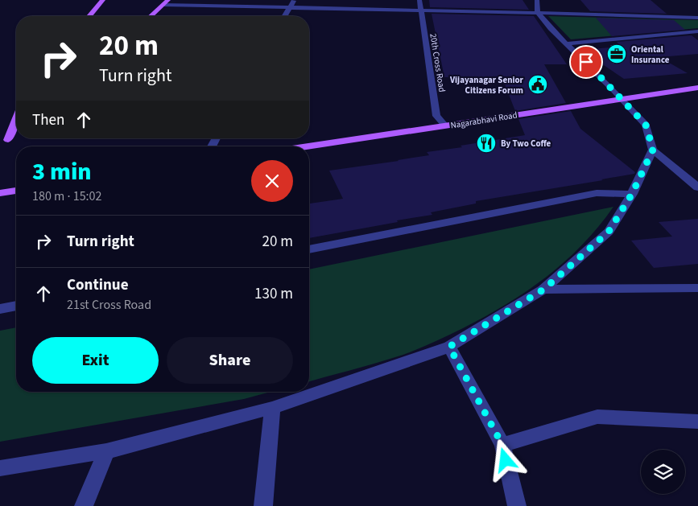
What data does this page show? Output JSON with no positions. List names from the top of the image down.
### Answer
{
  "streets": {
    "main road": ["Nagarabhavi Road"],
    "street": ["20th Cross Road"]
  },
  "crossings": [
    ["20th Cross Road", "Nagarabhavi Road"]
  ],
  "places": {
    "office": ["Oriental Insurance"],
    "public building": ["Vijayanagar Senior Citizens Forum"],
    "restaurant": ["By Two Coffe"]
  },
  "page": {
    "turn": ["20 m", "Turn right"],
    "then": "Then",
    "heading": ["3 min", "180 m · 15:02"],
    "list": [
      {
        "name": "Turn right",
        "value": "20 m"
      },
      {
        "name": "Continue",
        "note": "21st Cross Road",
        "value": "130 m"
      }
    ],
    "buttons": ["Exit", "Share"]
  }
}
